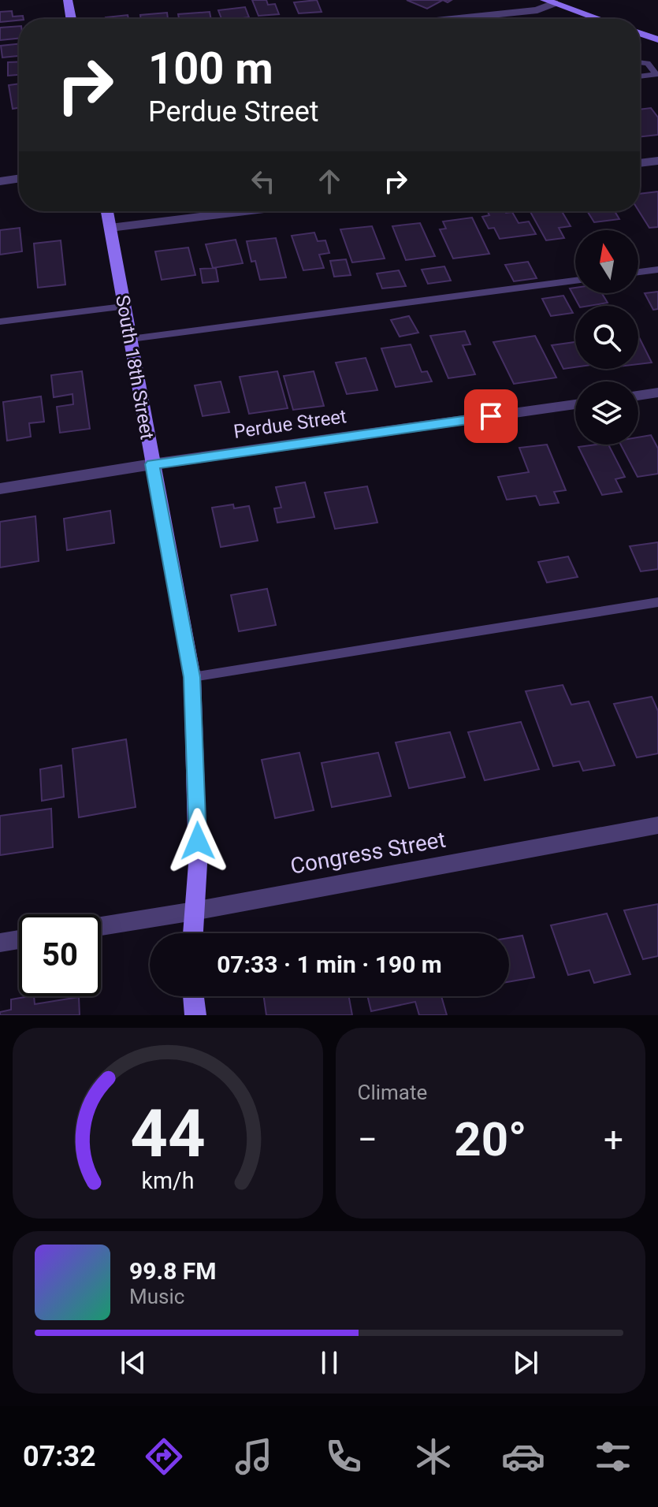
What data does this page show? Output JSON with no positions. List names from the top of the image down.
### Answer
{
  "streets": {
    "main road": ["South 18th Street"],
    "street": ["Perdue Street", "Congress Street"]
  },
  "crossings": [
    ["South 18th Street", "Perdue Street"],
    ["South 18th Street", "Congress Street"]
  ],
  "north": "top",
  "page": {
    "turn": ["100 m", "Perdue Street"],
    "limit": "50",
    "trip": "07:33 · 1 min · 190 m",
    "tile": "Climate",
    "heat": ["−", "20°", "+"],
    "song": ["99.8 FM", "Music"],
    "tabs": "07:32",
    "gauge": ["44", "km/h"]
  }
}
